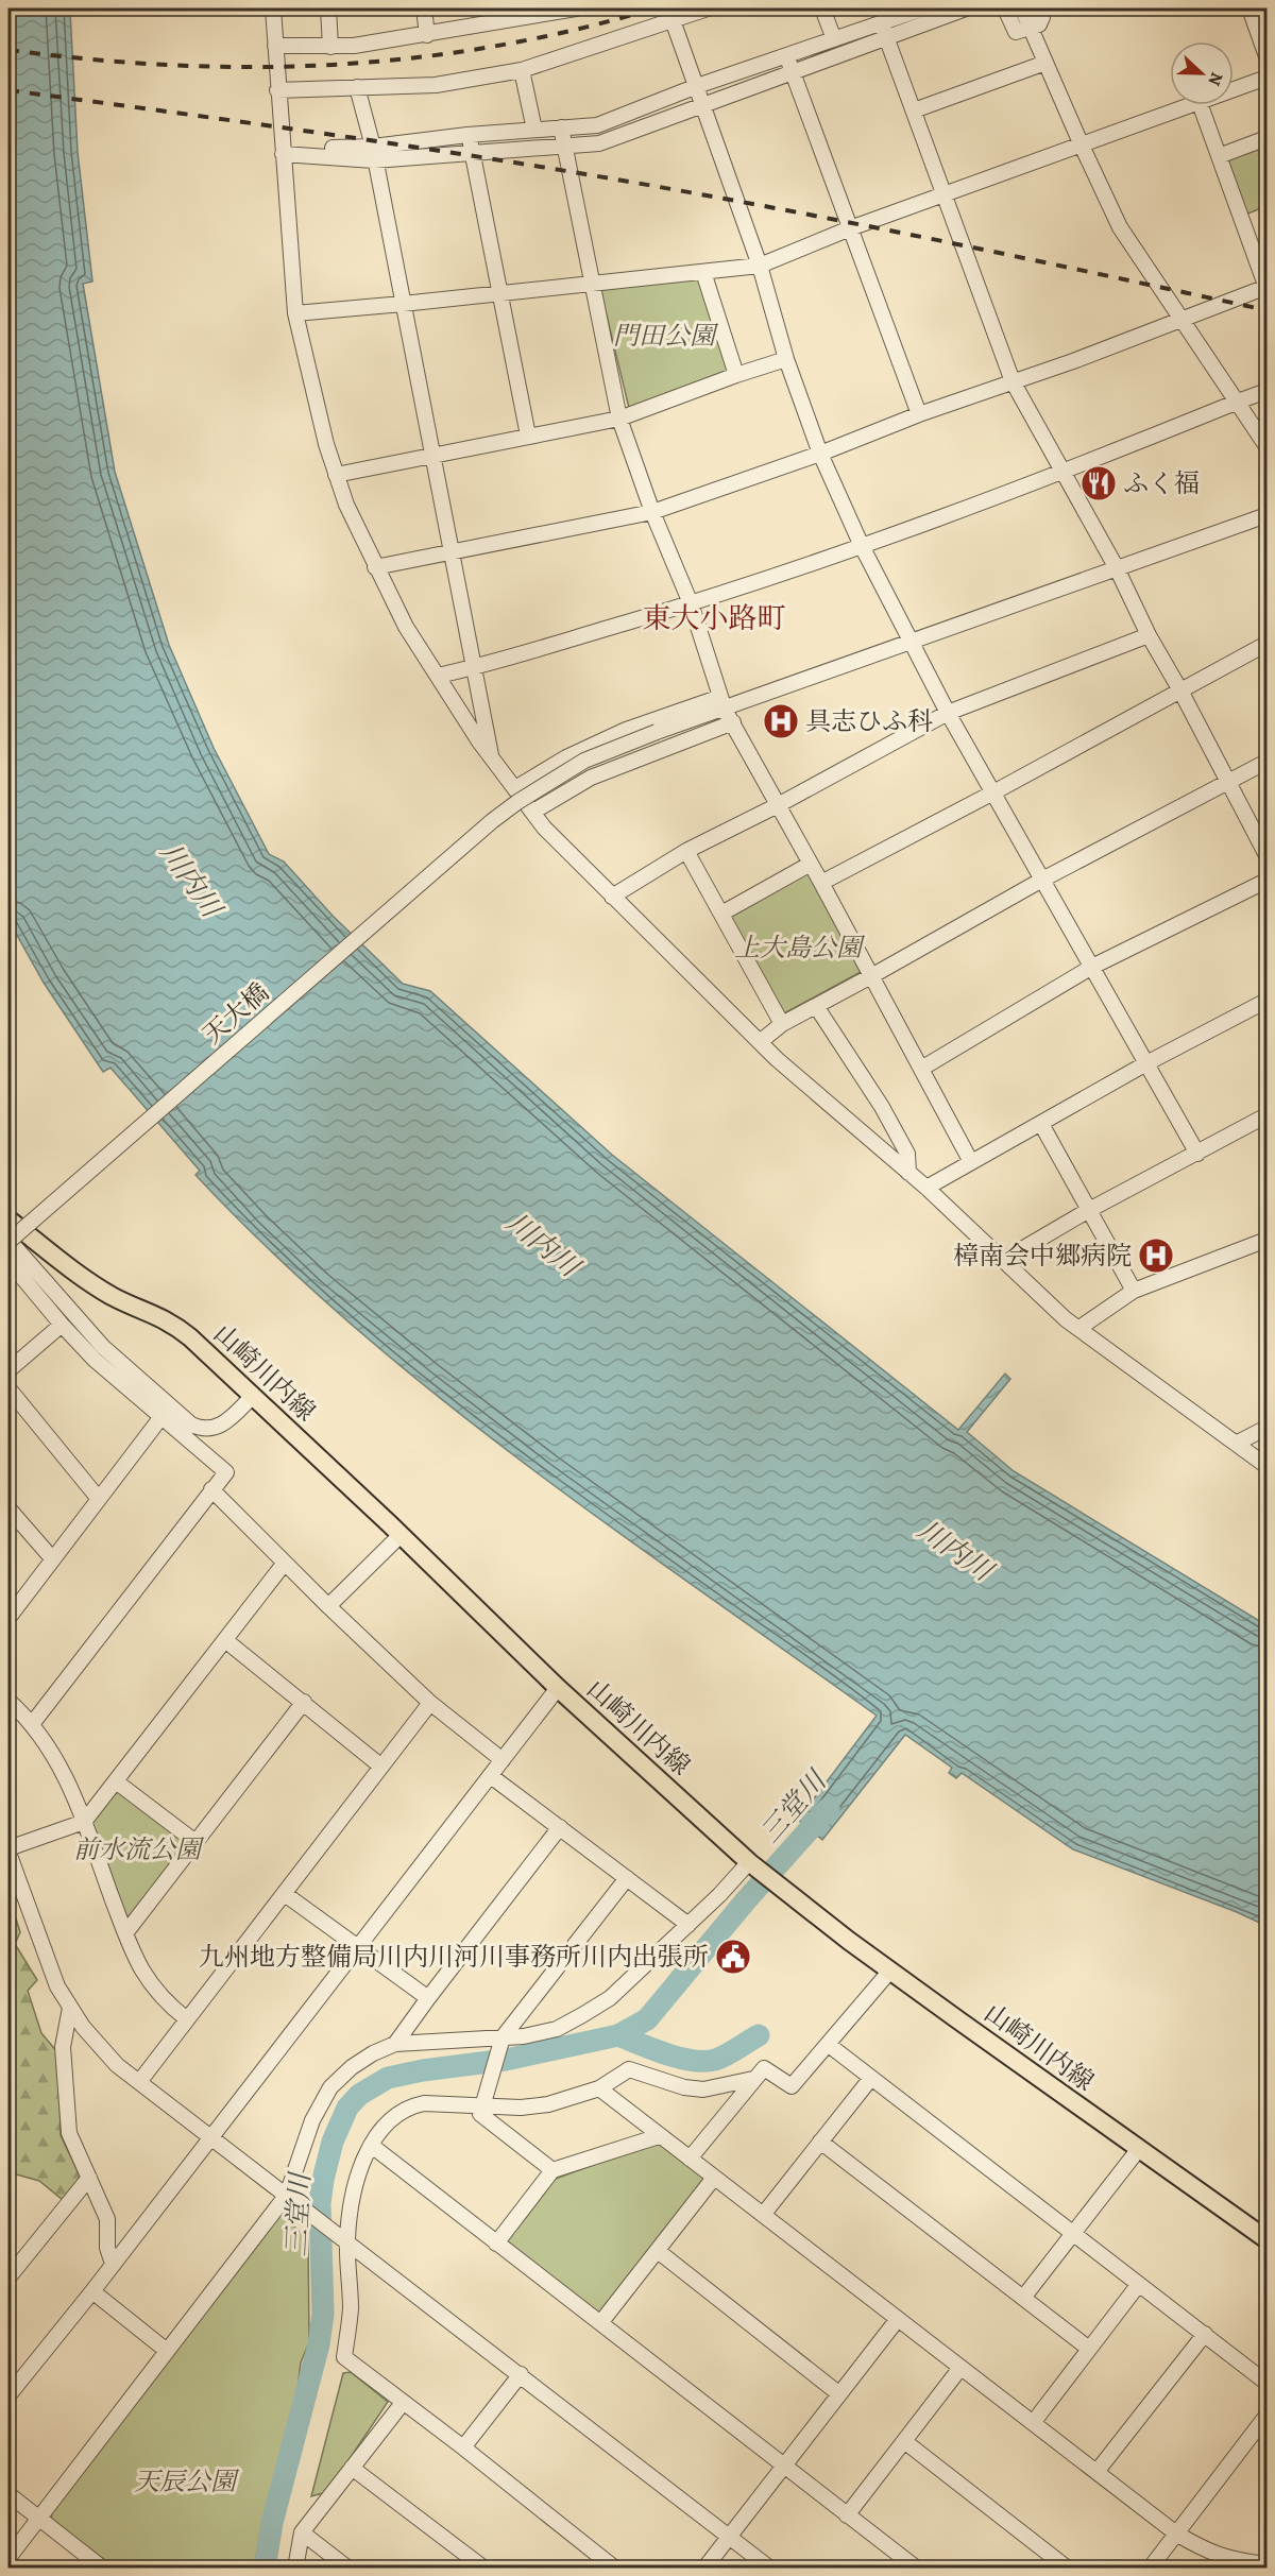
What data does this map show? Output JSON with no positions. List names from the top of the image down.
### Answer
{
  "streets": {
    "main road": ["山崎川内線"],
    "street": ["天大橋"]
  },
  "districts": ["東大小路町"],
  "water": ["川内川", "三堂川"],
  "parks": [
    "門田公園",
    "上大島公園",
    "前水流公園",
    "天辰公園"
  ],
  "places": {
    "restaurant": ["ふく福"],
    "hospital": ["具志ひふ科", "樟南会中郷病院"],
    "public building": ["九州地方整備局川内川河川事務所川内出張所"]
  },
  "north": "right"
}
